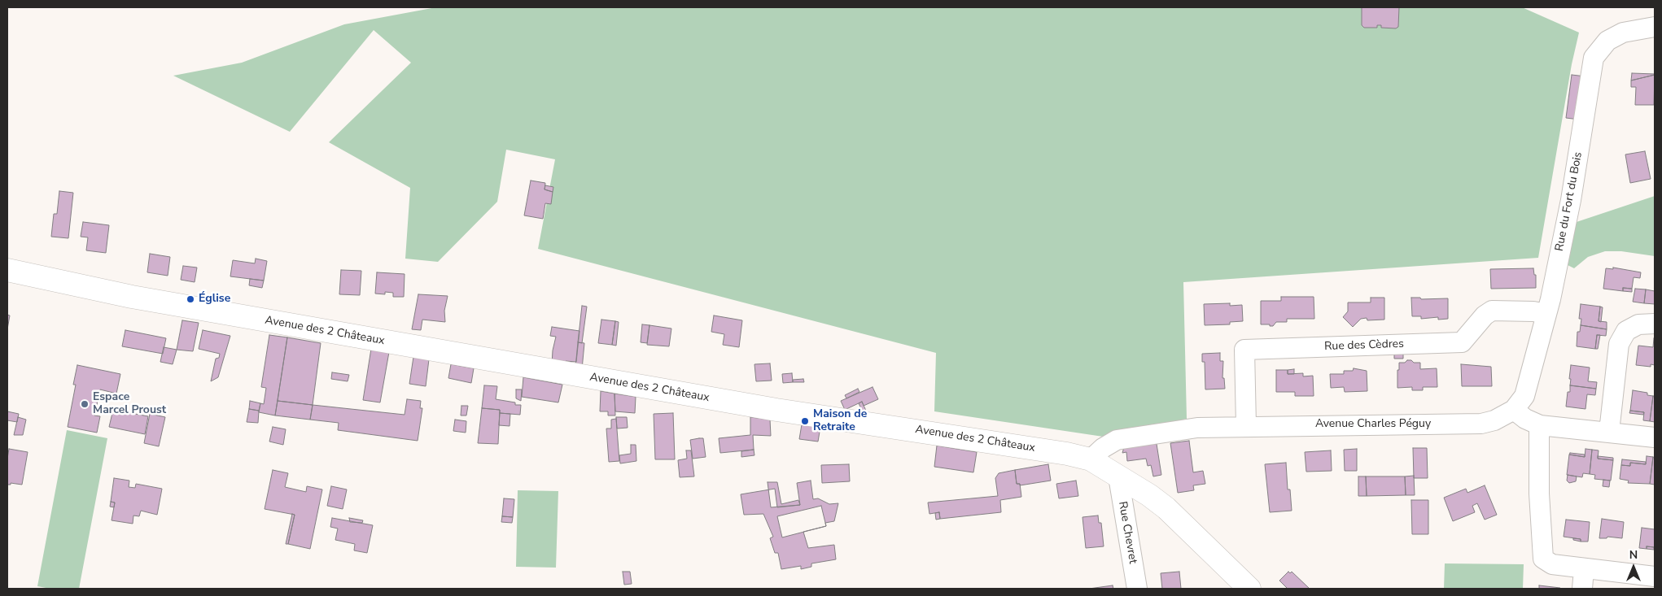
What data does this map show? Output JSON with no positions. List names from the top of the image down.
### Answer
{
  "streets": {
    "main road": ["Avenue des 2 Châteaux"],
    "street": [
      "Rue du Fort du Bois",
      "Rue des Cèdres",
      "Avenue Charles Péguy",
      "Rue Chevret"
    ]
  },
  "crossings": [
    ["Rue du Fort du Bois", "Rue des Cèdres"],
    ["Rue du Fort du Bois", "Avenue Charles Péguy"],
    ["Avenue des 2 Châteaux", "Avenue Charles Péguy"],
    ["Avenue des 2 Châteaux", "Rue Chevret"],
    ["Rue des Cèdres", "Avenue Charles Péguy"]
  ],
  "places": ["Église", "Espace Marcel Proust", "Maison de Retraite"],
  "north": "top"
}
